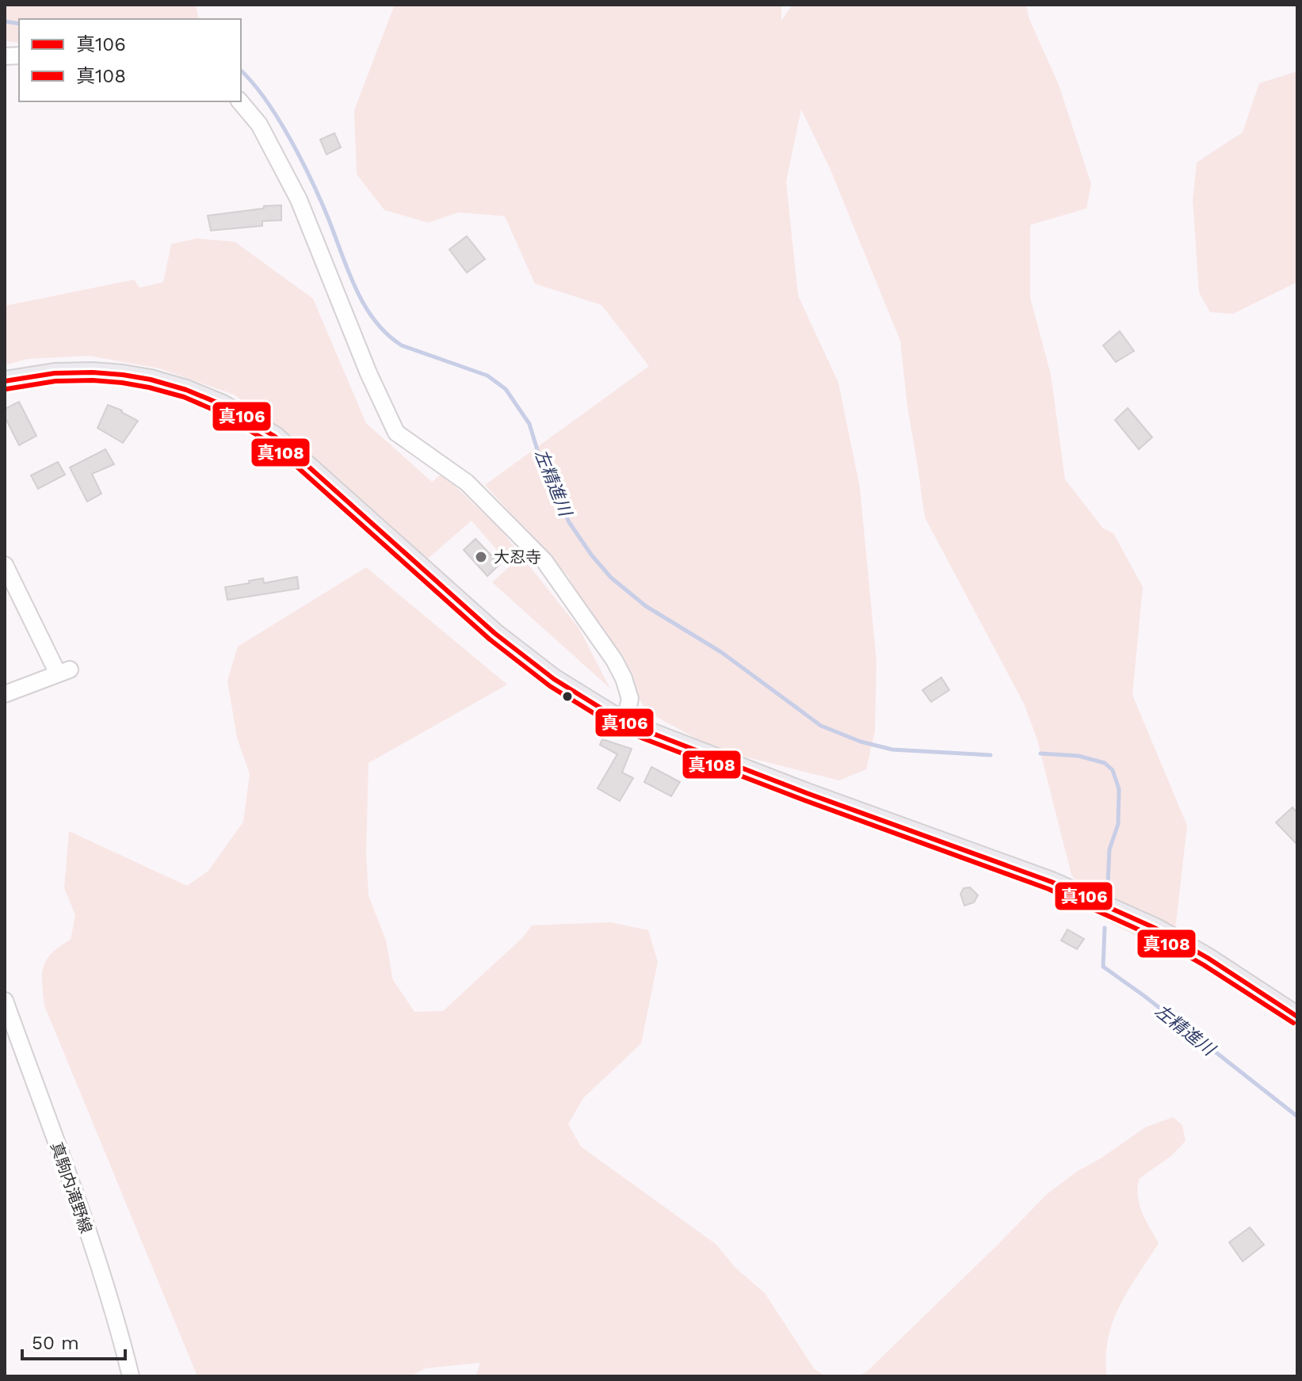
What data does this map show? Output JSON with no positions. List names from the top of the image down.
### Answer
{
  "streets": {
    "street": ["真駒内滝野線"]
  },
  "water": ["左精進川"],
  "places": ["大忍寺"],
  "lines": ["transit line 真106", "transit line 真108"],
  "legend": ["真106", "真108"],
  "scale_bar": "50 m"
}
